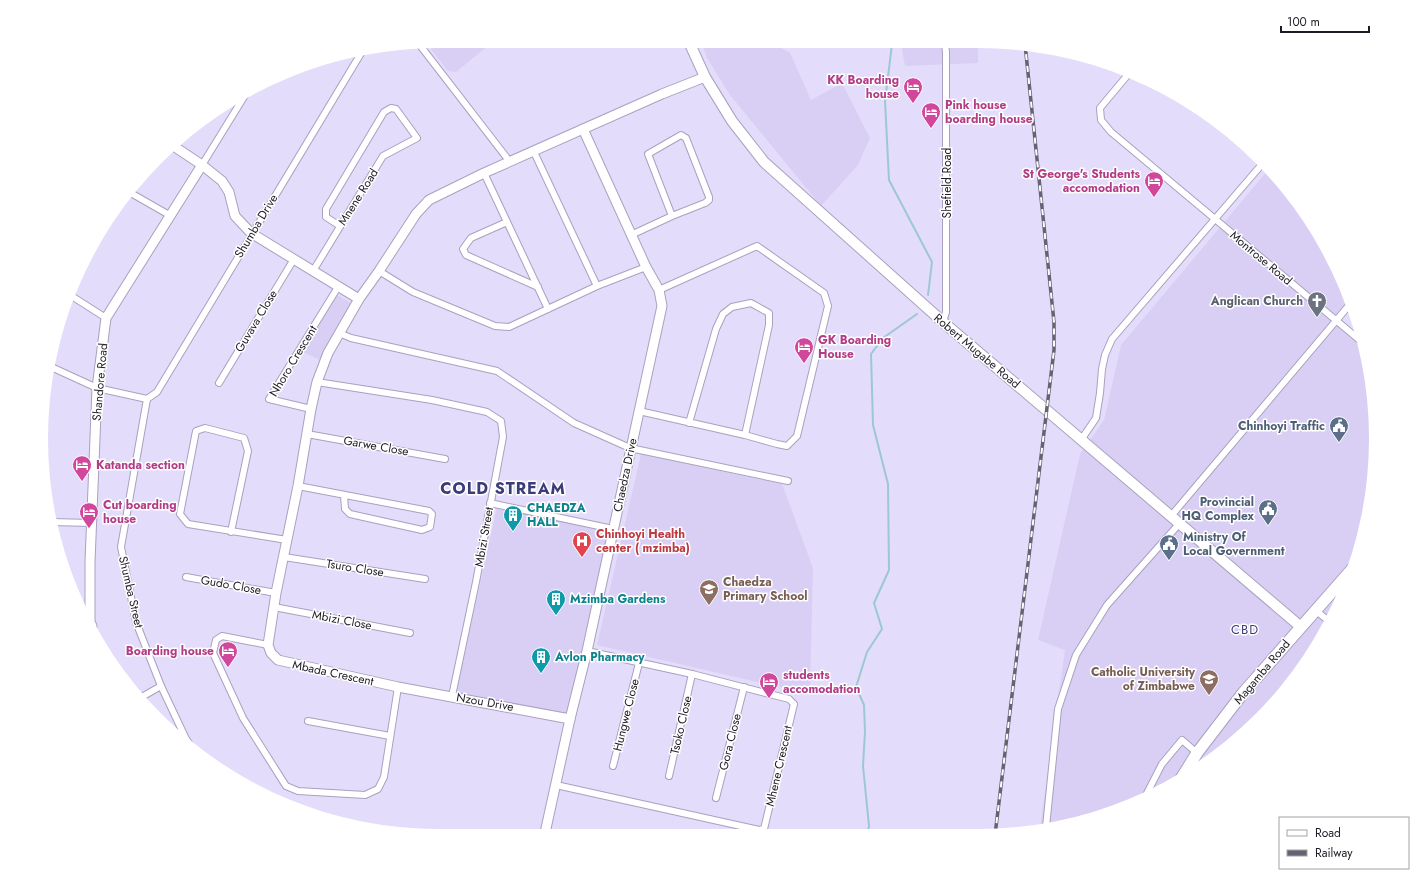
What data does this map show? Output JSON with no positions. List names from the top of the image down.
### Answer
{
  "streets": {
    "highway": ["Magamba Road"],
    "main road": ["Robert Mugabe Road"],
    "street": [
      "Shefield Road",
      "Mnene Road",
      "Shumba Drive",
      "Montrose Road",
      "Guvava Close",
      "Nhoro Crescent",
      "Shandore Road",
      "Garwe Close",
      "Chaedza Drive",
      "Mbizi Street",
      "Tsuro Close",
      "Gudo Close",
      "Shumba Street",
      "Mbizi Close",
      "Mbada Crescent",
      "Nzou Drive",
      "Hungwe Close",
      "Tsoko Close",
      "Gora Close",
      "Mhene Crescent"
    ]
  },
  "crossings": [
    ["Shefield Road", "Robert Mugabe Road"],
    ["Shumba Drive", "Shumba Street"],
    ["Robert Mugabe Road", "Magamba Road"],
    ["Chaedza Drive", "Nzou Drive"],
    ["Chaedza Drive", "Mhene Crescent"],
    ["Mbizi Street", "Nzou Drive"],
    ["Mbada Crescent", "Nzou Drive"],
    ["Hungwe Close", "Mhene Crescent"],
    ["Tsoko Close", "Mhene Crescent"],
    ["Gora Close", "Mhene Crescent"]
  ],
  "districts": ["COLD STREAM", "CBD"],
  "places": {
    "hotel": [
      "KK Boarding house",
      "Pink house boarding house",
      "St George's Students accomodation",
      "GK Boarding House",
      "Katanda section",
      "Cut boarding house",
      "Boarding house",
      "students accomodation"
    ],
    "church": ["Anglican Church"],
    "public building": ["Chinhoyi Traffic", "Provincial HQ Complex", "Ministry Of Local Government"],
    "building": ["CHAEDZA HALL", "Mzimba Gardens", "Avlon Pharmacy"],
    "hospital": ["Chinhoyi Health center ( mzimba)"],
    "school or university": ["Chaedza Primary School", "Catholic University of Zimbabwe"]
  },
  "legend": ["Road", "Railway"],
  "scale_bar": "100 m"
}
